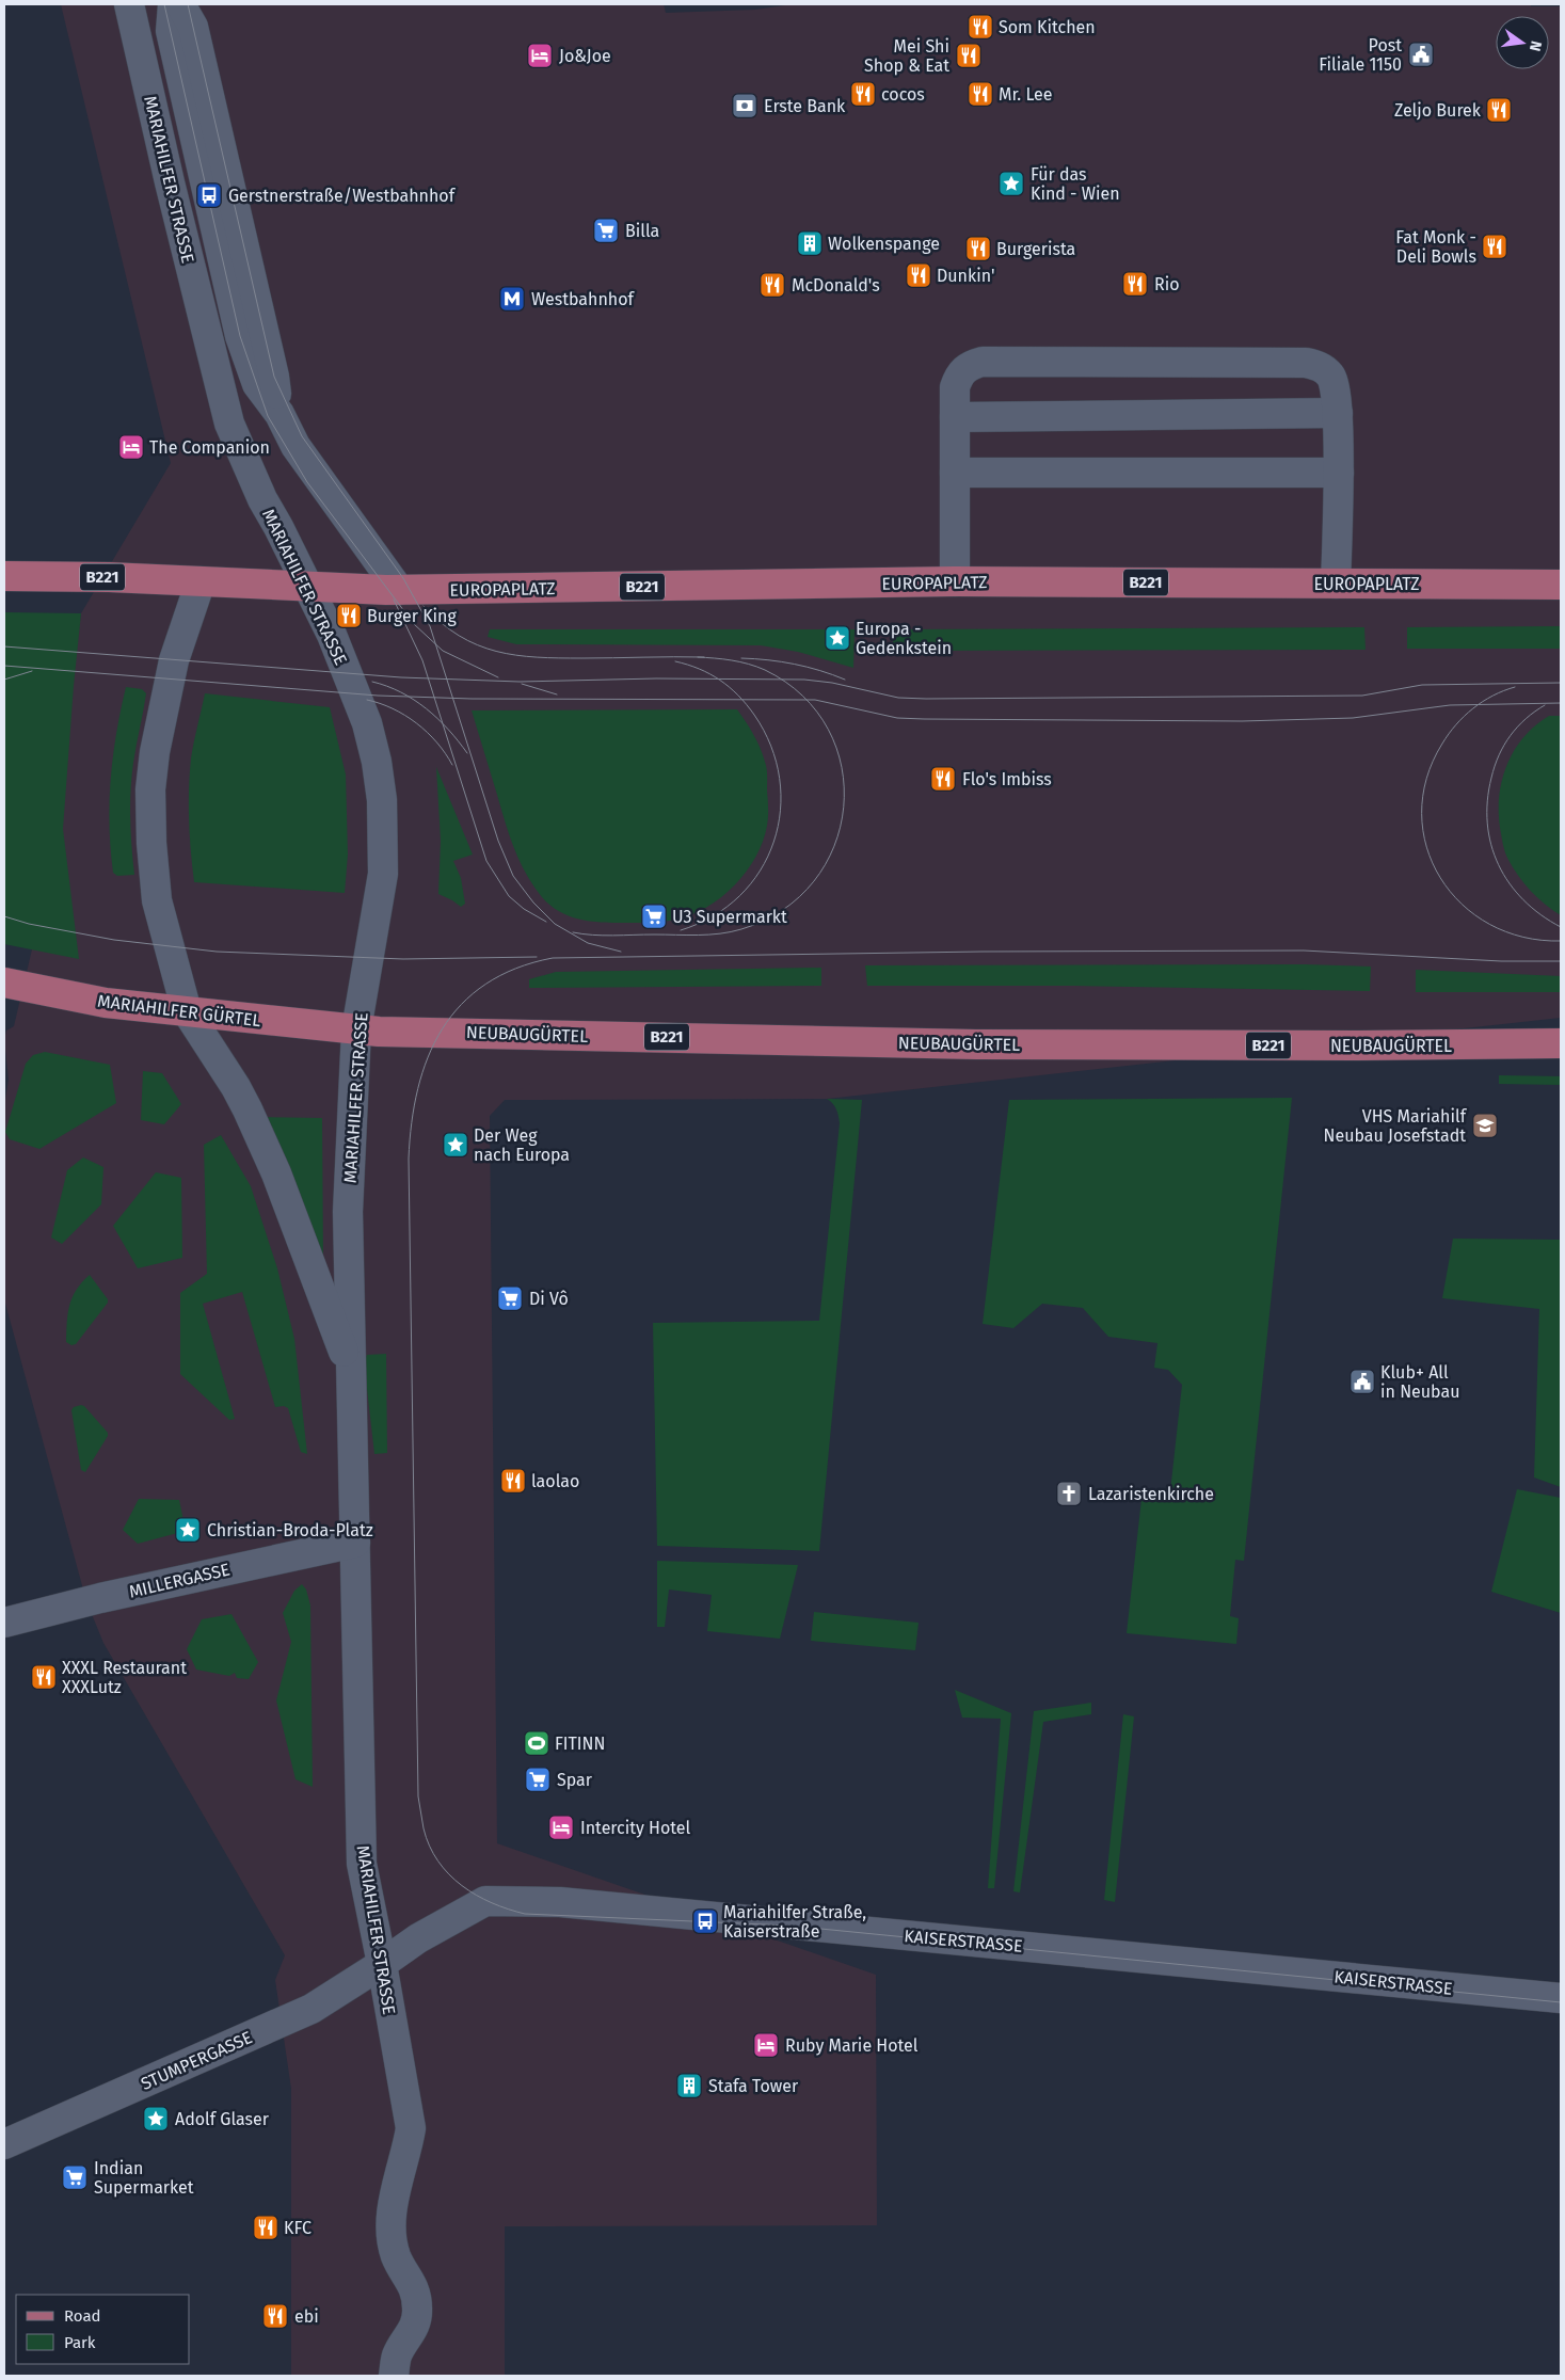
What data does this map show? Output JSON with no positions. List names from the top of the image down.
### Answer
{
  "streets": {
    "main road": [
      "B221",
      "EUROPAPLATZ",
      "MARIAHILFER GÜRTEL",
      "NEUBAUGÜRTEL"
    ],
    "street": [
      "MARIAHILFER STRASSE",
      "MILLERGASSE",
      "KAISERSTRASSE",
      "STUMPERGASSE"
    ]
  },
  "crossings": [
    ["MARIAHILFER STRASSE", "B221"],
    ["MARIAHILFER STRASSE", "EUROPAPLATZ"],
    ["MARIAHILFER STRASSE", "MARIAHILFER GÜRTEL"],
    ["MARIAHILFER STRASSE", "NEUBAUGÜRTEL"],
    ["MARIAHILFER STRASSE", "MILLERGASSE"],
    ["MARIAHILFER STRASSE", "KAISERSTRASSE"],
    ["MARIAHILFER STRASSE", "STUMPERGASSE"],
    ["B221", "EUROPAPLATZ"],
    ["MARIAHILFER GÜRTEL", "NEUBAUGÜRTEL"],
    ["KAISERSTRASSE", "STUMPERGASSE"]
  ],
  "places": {
    "restaurant": [
      "Som Kitchen",
      "Mei Shi Shop & Eat",
      "cocos",
      "Mr. Lee",
      "Zeljo Burek",
      "Fat Monk - Deli Bowls",
      "Burgerista",
      "Dunkin'",
      "Rio",
      "McDonald's",
      "Burger King",
      "Flo's Imbiss",
      "laolao",
      "XXXL Restaurant XXXLutz",
      "KFC",
      "ebi"
    ],
    "public building": ["Post Filiale 1150", "Klub+ All in Neubau"],
    "hotel": [
      "Jo&Joe",
      "The Companion",
      "Intercity Hotel",
      "Ruby Marie Hotel"
    ],
    "bank": ["Erste Bank"],
    "place": [
      "Für das Kind - Wien",
      "Europa - Gedenkstein",
      "Der Weg nach Europa",
      "Christian-Broda-Platz",
      "Adolf Glaser"
    ],
    "bus stop": ["Gerstnerstraße/Westbahnhof", "Mariahilfer Straße, Kaiserstraße"],
    "supermarket": [
      "Billa",
      "U3 Supermarkt",
      "Di Vô",
      "Spar",
      "Indian Supermarket"
    ],
    "building": ["Wolkenspange", "Stafa Tower"],
    "metro station": ["Westbahnhof"],
    "school or university": ["VHS Mariahilf Neubau Josefstadt"],
    "church": ["Lazaristenkirche"],
    "sports": ["FITINN"]
  },
  "legend": ["Road", "Park"],
  "north": "right"
}
